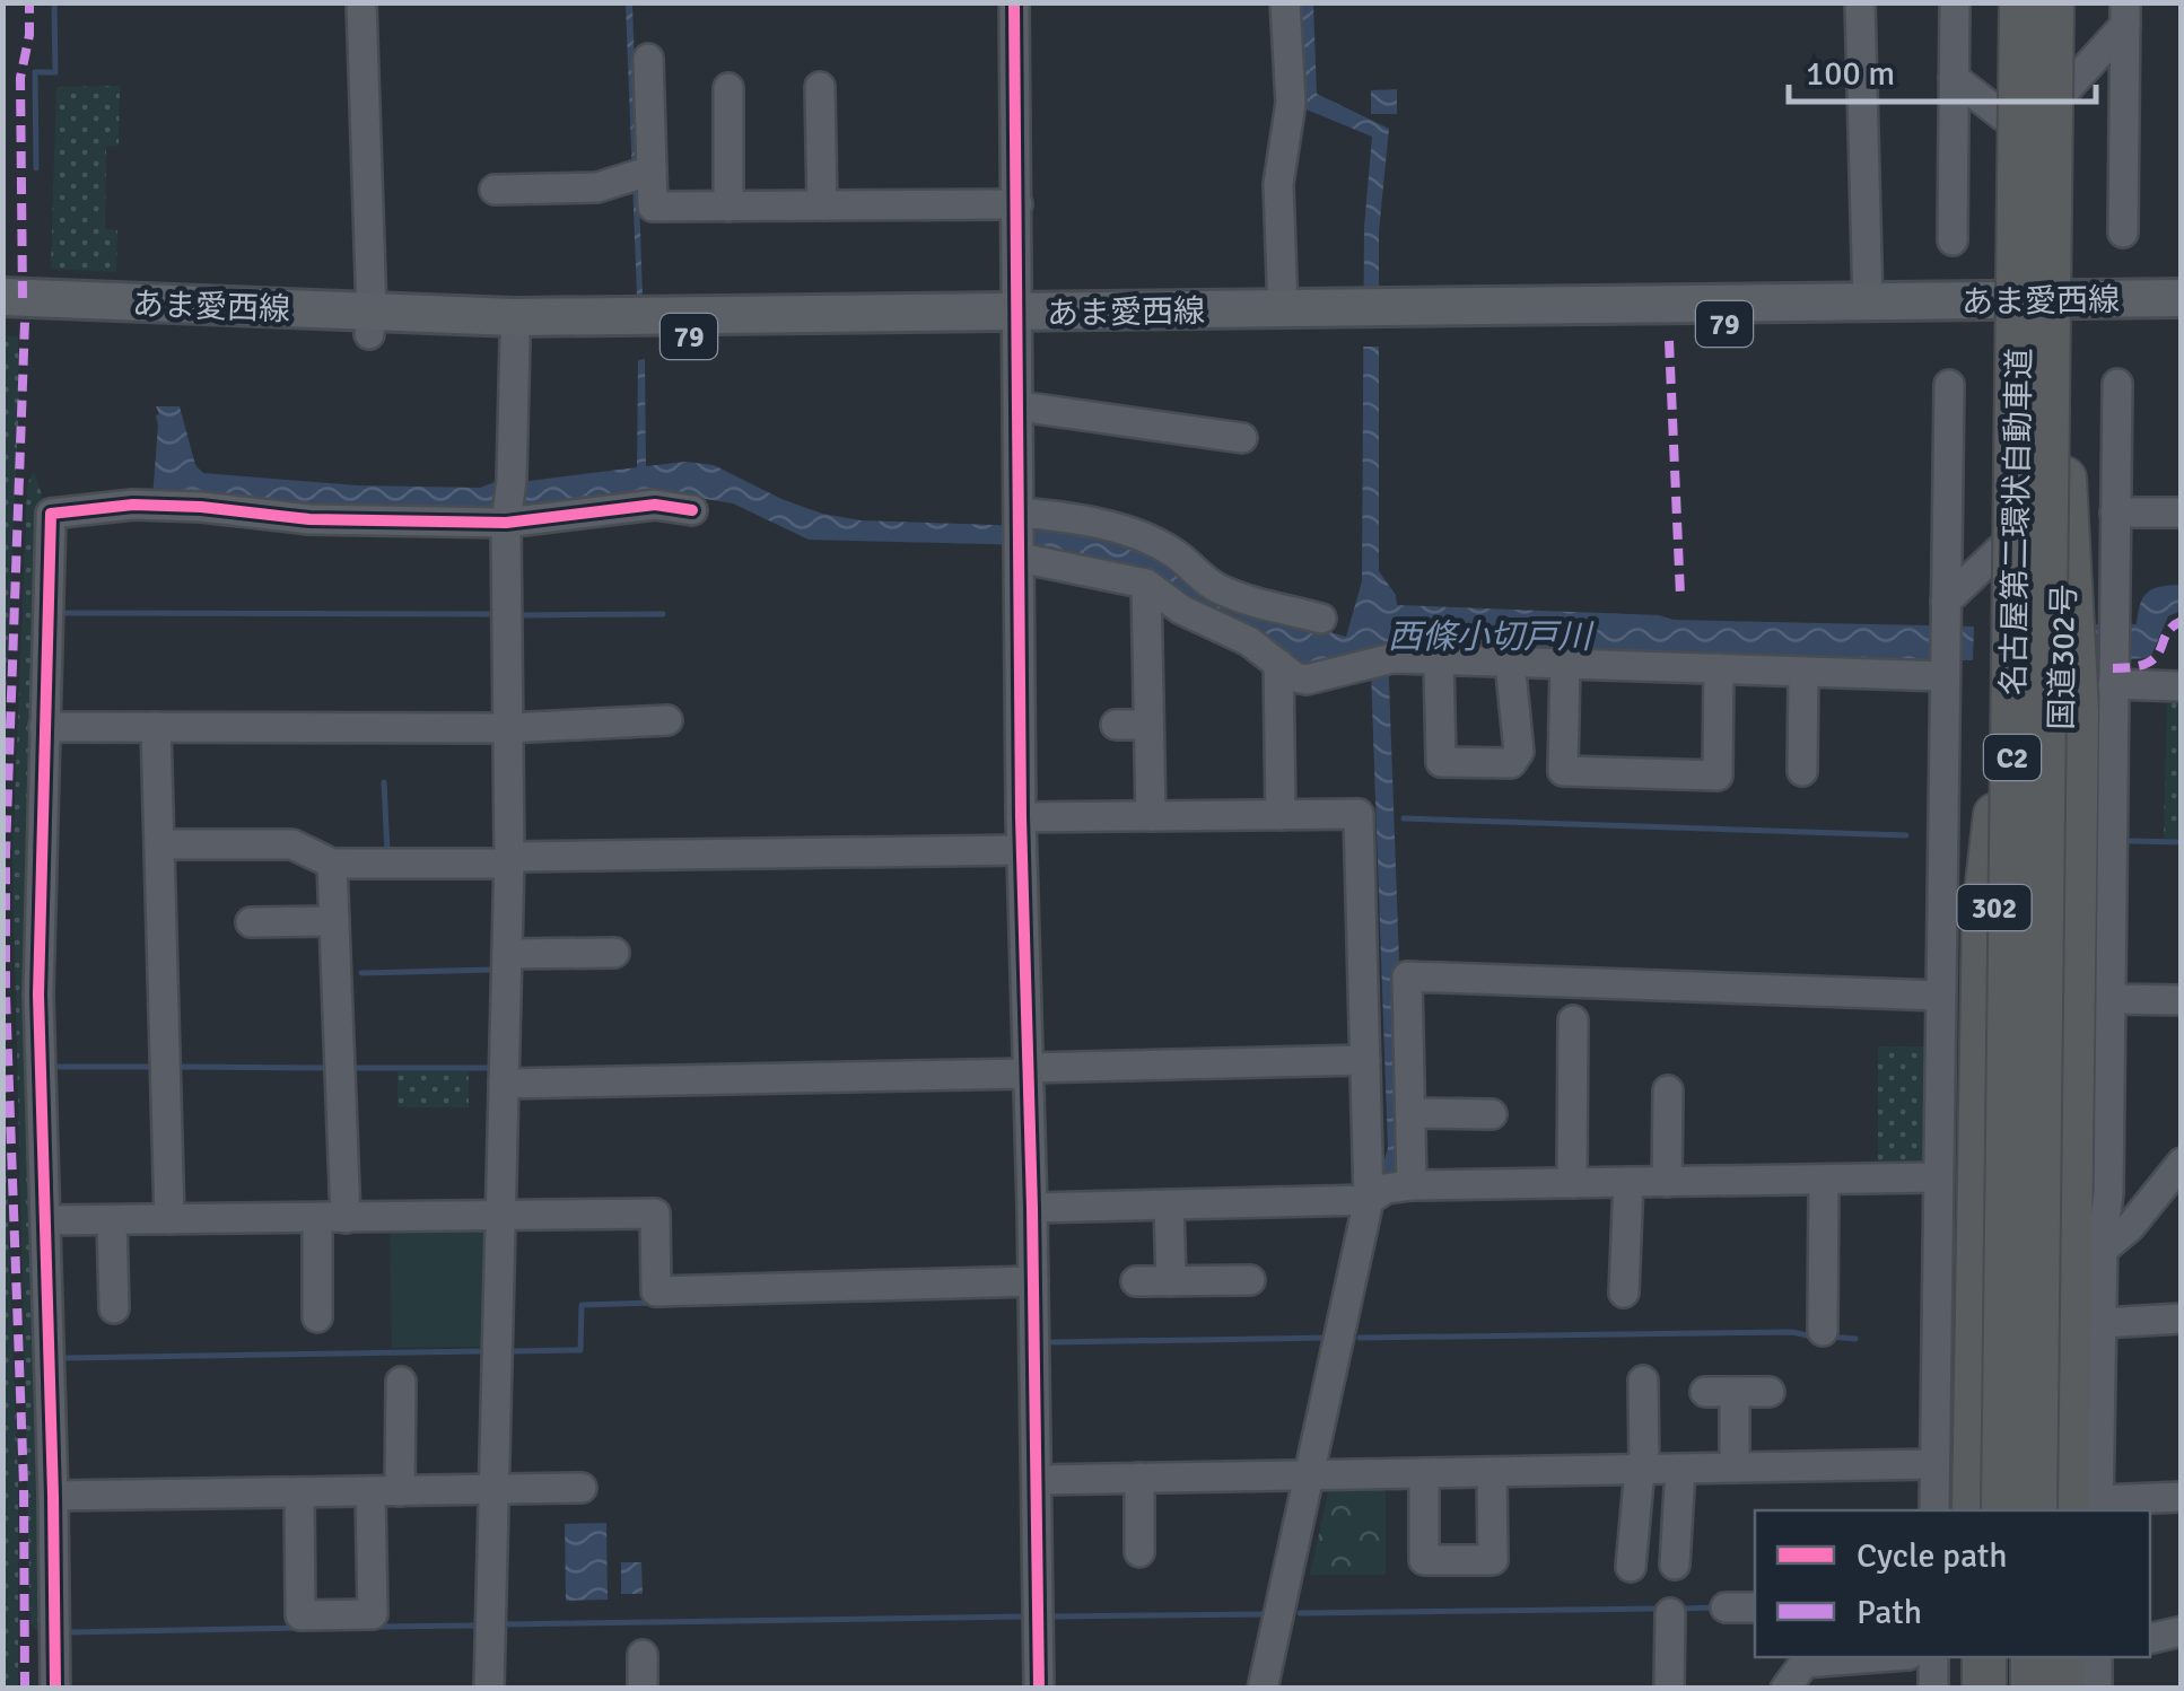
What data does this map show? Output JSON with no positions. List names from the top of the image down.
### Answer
{
  "streets": {
    "highway": [
      "名古屋第二環状自動車道",
      "国道302号",
      "C2",
      "302"
    ],
    "main road": ["あま愛西線", "79"]
  },
  "crossings": [
    ["あま愛西線", "国道302号"]
  ],
  "water": ["西條小切戸川"],
  "legend": ["Cycle path", "Path"],
  "scale_bar": "100 m"
}
